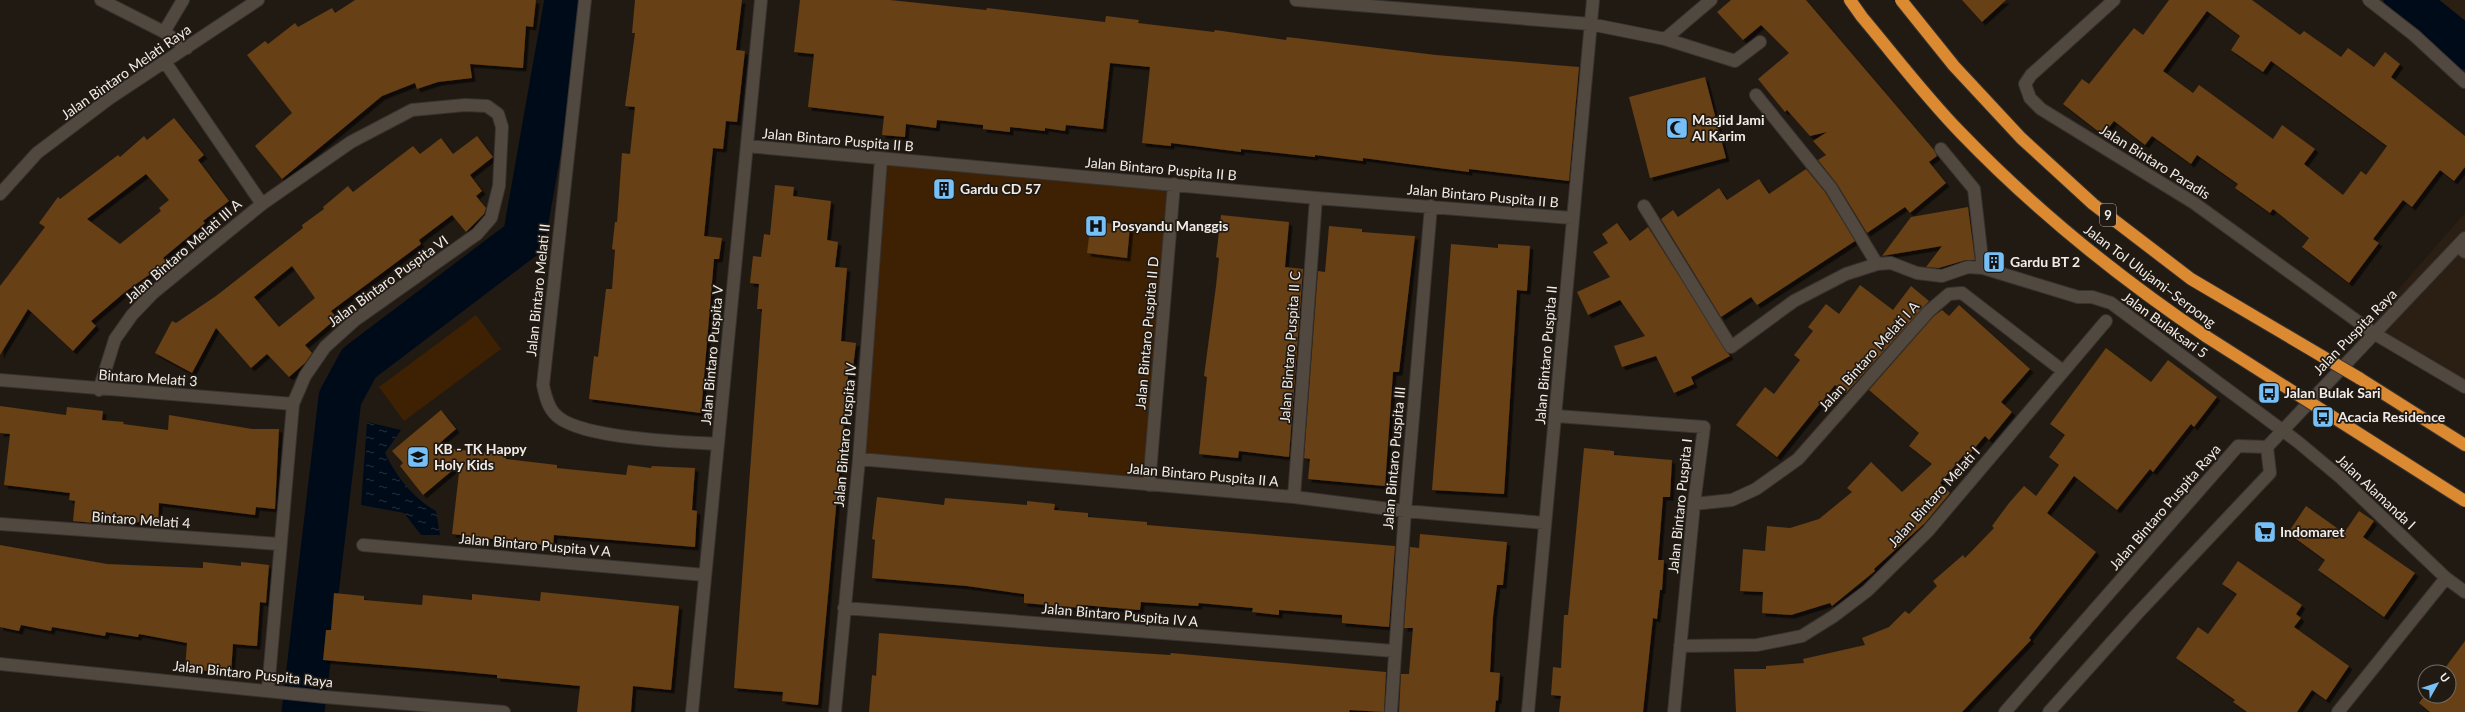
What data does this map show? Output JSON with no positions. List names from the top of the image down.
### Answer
{
  "streets": {
    "highway": ["9", "Jalan Tol Ulujami–Serpong"],
    "street": [
      "Jalan Bintaro Melati Raya",
      "Jalan Bintaro Puspita II B",
      "Jalan Bintaro Paradis",
      "Jalan Bintaro Melati III A",
      "Jalan Bintaro Puspita VI",
      "Jalan Bintaro Melati II",
      "Jalan Bulaksari 5",
      "Jalan Puspita Raya",
      "Jalan Bintaro Puspita II D",
      "Jalan Bintaro Puspita II C",
      "Jalan Bintaro Puspita V",
      "Jalan Bintaro Puspita II",
      "Jalan Bintaro Melati I A",
      "Bintaro Melati 3",
      "Jalan Bintaro Puspita IV",
      "Jalan Bintaro Puspita III",
      "Jalan Bintaro Puspita II A",
      "Jalan Alamanda I",
      "Jalan Bintaro Melati I",
      "Jalan Bintaro Puspita I",
      "Jalan Bintaro Puspita Raya",
      "Bintaro Melati 4",
      "Jalan Bintaro Puspita V A",
      "Jalan Bintaro Puspita IV A"
    ]
  },
  "crossings": [
    ["Jalan Bintaro Melati Raya", "Jalan Bintaro Melati III A"],
    ["Jalan Bintaro Puspita II B", "Jalan Bintaro Puspita II D"],
    ["Jalan Bintaro Puspita II B", "Jalan Bintaro Puspita II C"],
    ["Jalan Bintaro Puspita II B", "Jalan Bintaro Puspita V"],
    ["Jalan Bintaro Puspita II B", "Jalan Bintaro Puspita II"],
    ["Jalan Bintaro Puspita II B", "Jalan Bintaro Puspita IV"],
    ["Jalan Bintaro Puspita II B", "Jalan Bintaro Puspita III"],
    ["Jalan Bintaro Paradis", "Jalan Puspita Raya"],
    ["Jalan Bintaro Melati III A", "Jalan Bintaro Puspita VI"],
    ["Jalan Bintaro Melati III A", "Bintaro Melati 3"],
    ["Jalan Bintaro Puspita VI", "Bintaro Melati 3"],
    ["Jalan Bintaro Puspita VI", "Jalan Bintaro Puspita Raya"],
    ["Jalan Bintaro Puspita VI", "Bintaro Melati 4"],
    ["Jalan Bintaro Melati II", "Jalan Bintaro Puspita V"],
    ["Jalan Bulaksari 5", "Jalan Puspita Raya"],
    ["Jalan Bulaksari 5", "Jalan Alamanda I"],
    ["Jalan Puspita Raya", "Jalan Alamanda I"],
    ["Jalan Puspita Raya", "Jalan Bintaro Puspita Raya"],
    ["Jalan Bintaro Puspita II D", "Jalan Bintaro Puspita II A"],
    ["Jalan Bintaro Puspita II C", "Jalan Bintaro Puspita II A"],
    ["Jalan Bintaro Puspita V", "Jalan Bintaro Puspita V A"],
    ["Jalan Bintaro Puspita II", "Jalan Bintaro Puspita II A"],
    ["Jalan Bintaro Puspita II", "Jalan Bintaro Puspita I"],
    ["Jalan Bintaro Melati I A", "Jalan Bintaro Melati I"],
    ["Jalan Bintaro Melati I A", "Jalan Bintaro Puspita I"],
    ["Jalan Bintaro Puspita IV", "Jalan Bintaro Puspita II A"],
    ["Jalan Bintaro Puspita IV", "Jalan Bintaro Puspita IV A"],
    ["Jalan Bintaro Puspita III", "Jalan Bintaro Puspita II A"],
    ["Jalan Bintaro Puspita III", "Jalan Bintaro Puspita IV A"],
    ["Jalan Bintaro Melati I", "Jalan Bintaro Puspita I"]
  ],
  "places": {
    "mosque": ["Masjid Jami Al Karim"],
    "building": ["Gardu CD 57", "Gardu BT 2"],
    "hospital": ["Posyandu Manggis"],
    "bus stop": ["Jalan Bulak Sari", "Acacia Residence"],
    "school or university": ["KB - TK Happy Holy Kids"],
    "supermarket": ["Indomaret"]
  },
  "north": "top right"
}
